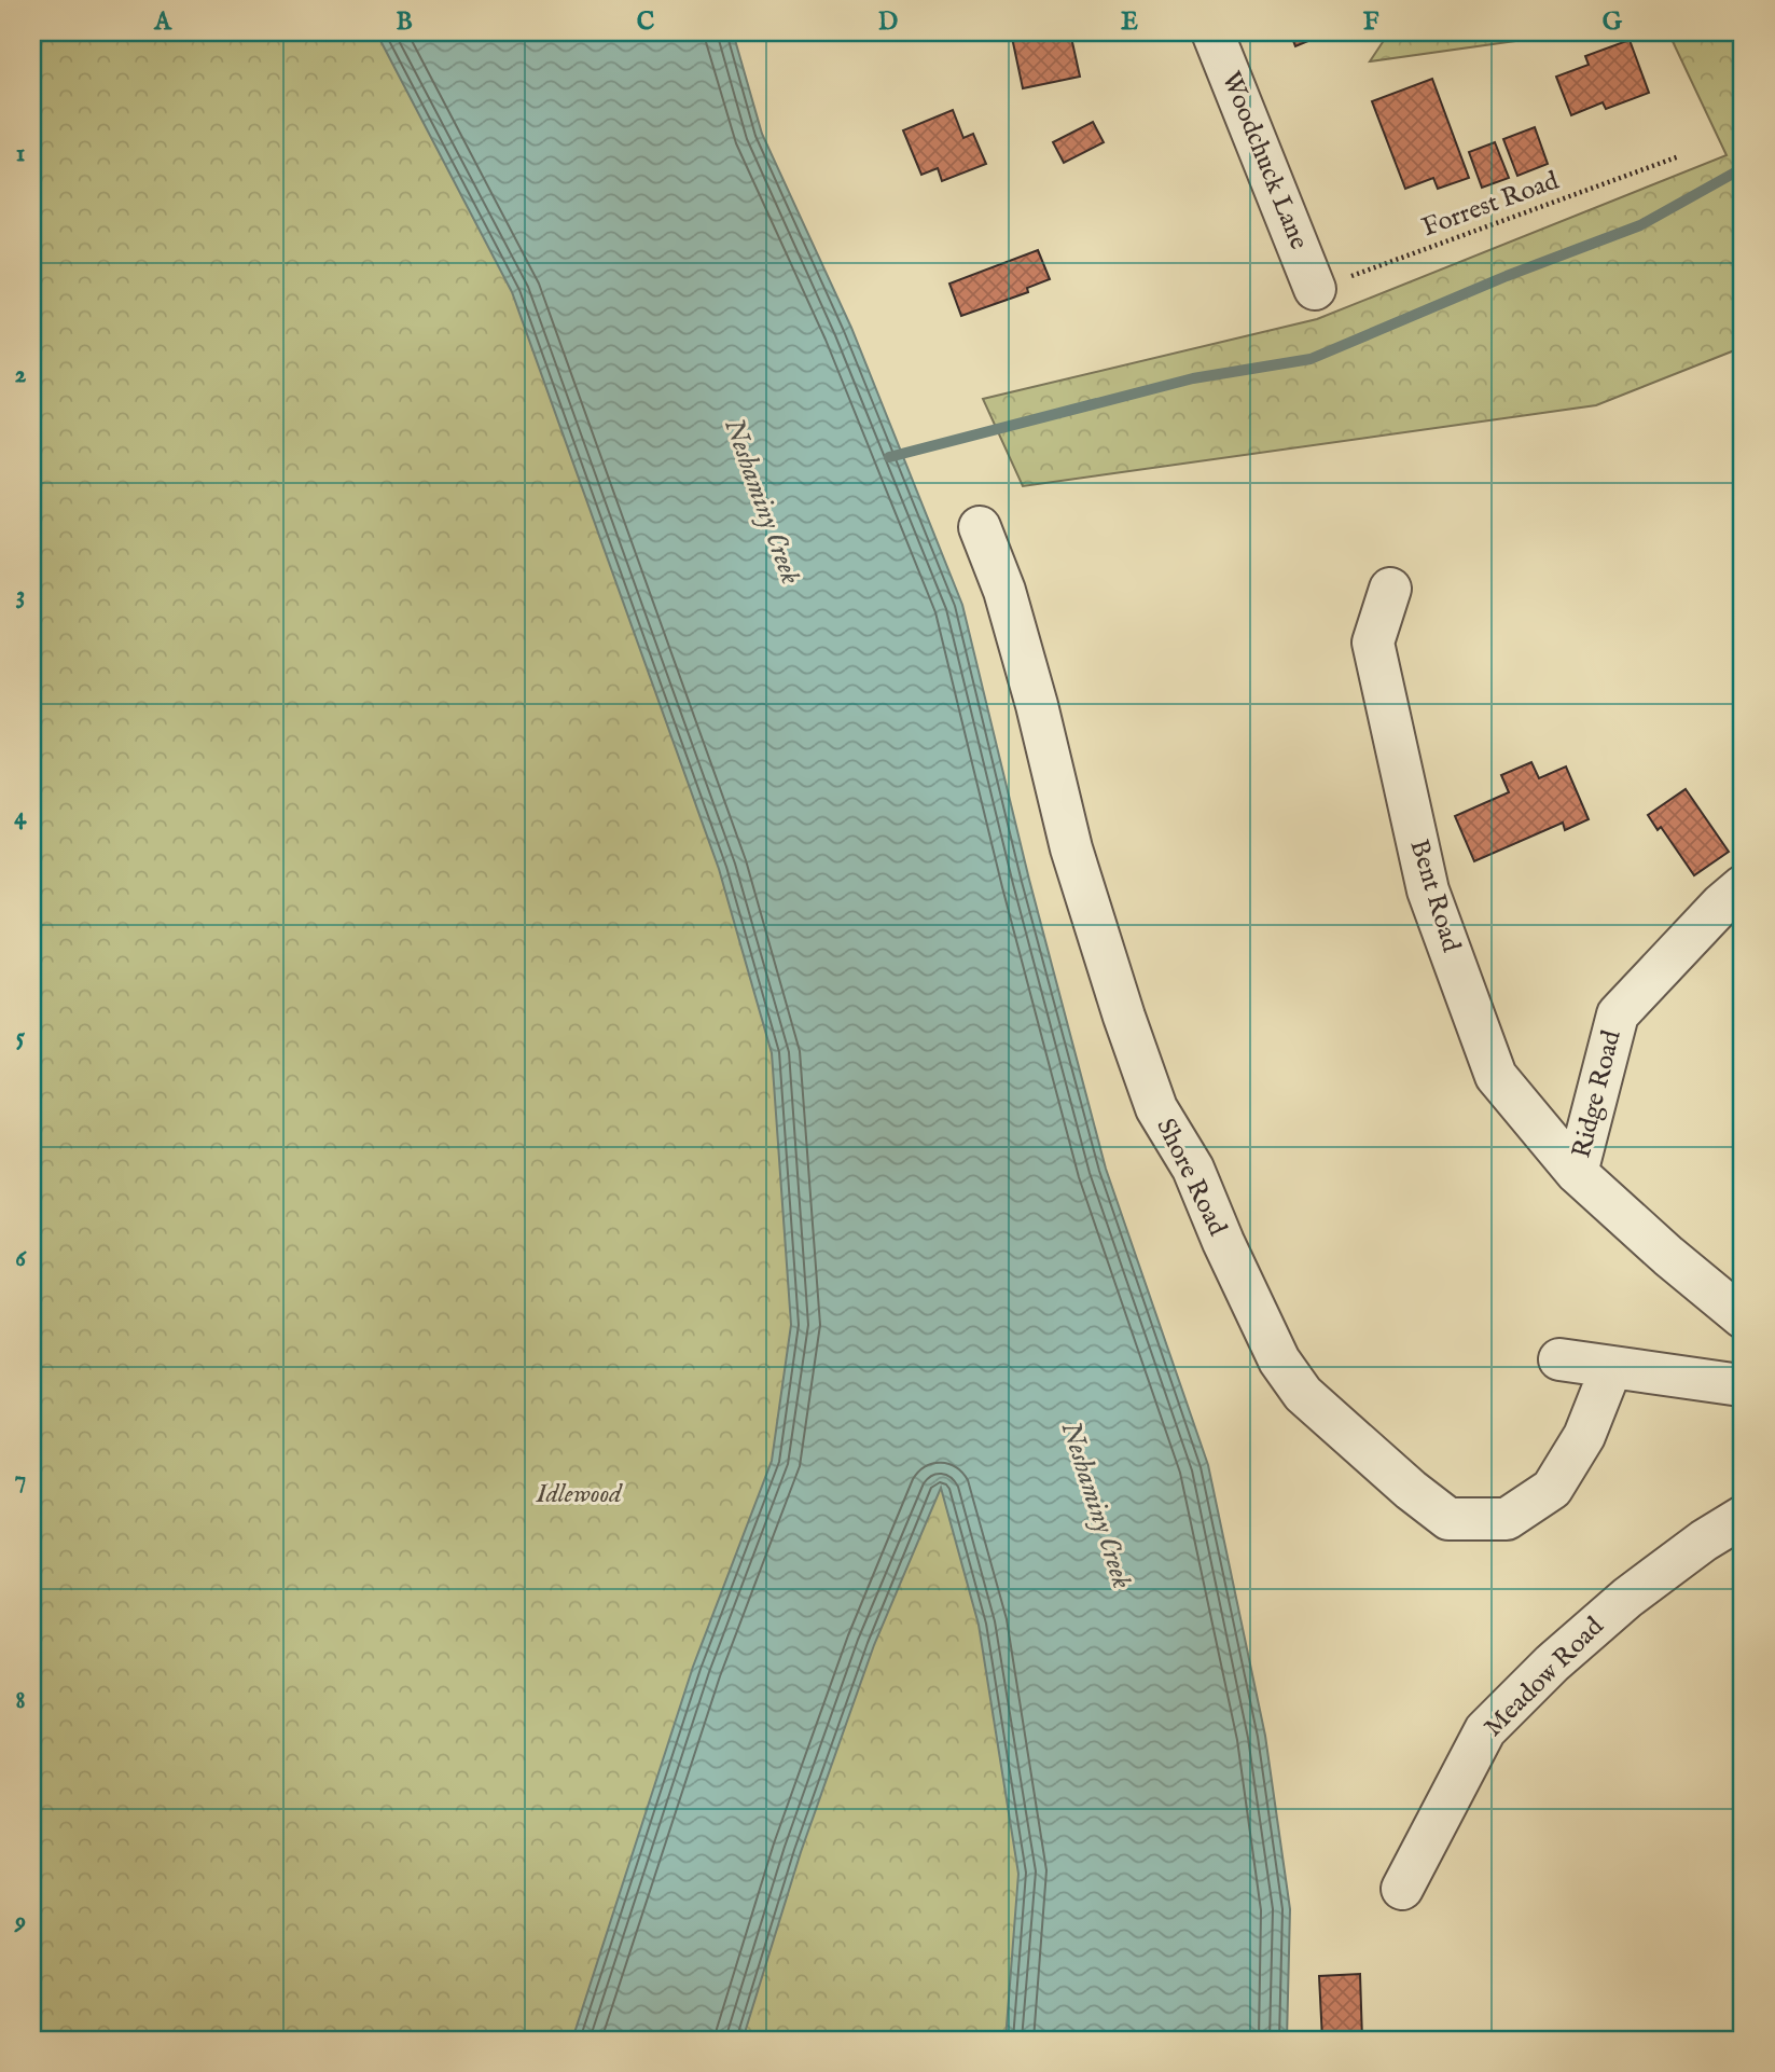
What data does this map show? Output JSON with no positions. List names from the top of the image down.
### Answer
{
  "streets": {
    "street": [
      "Woodchuck Lane",
      "Bent Road",
      "Ridge Road",
      "Shore Road",
      "Meadow Road"
    ],
    "path": ["Forrest Road"]
  },
  "crossings": [
    ["Woodchuck Lane", "Forrest Road"],
    ["Bent Road", "Ridge Road"]
  ],
  "water": ["Neshaminy Creek"],
  "parks": ["Idlewood"],
  "grid": {
    "columns": [
      "A",
      "B",
      "C",
      "D",
      "E",
      "F",
      "G"
    ],
    "rows": [
      "1",
      "2",
      "3",
      "4",
      "5",
      "6",
      "7",
      "8",
      "9"
    ]
  }
}
